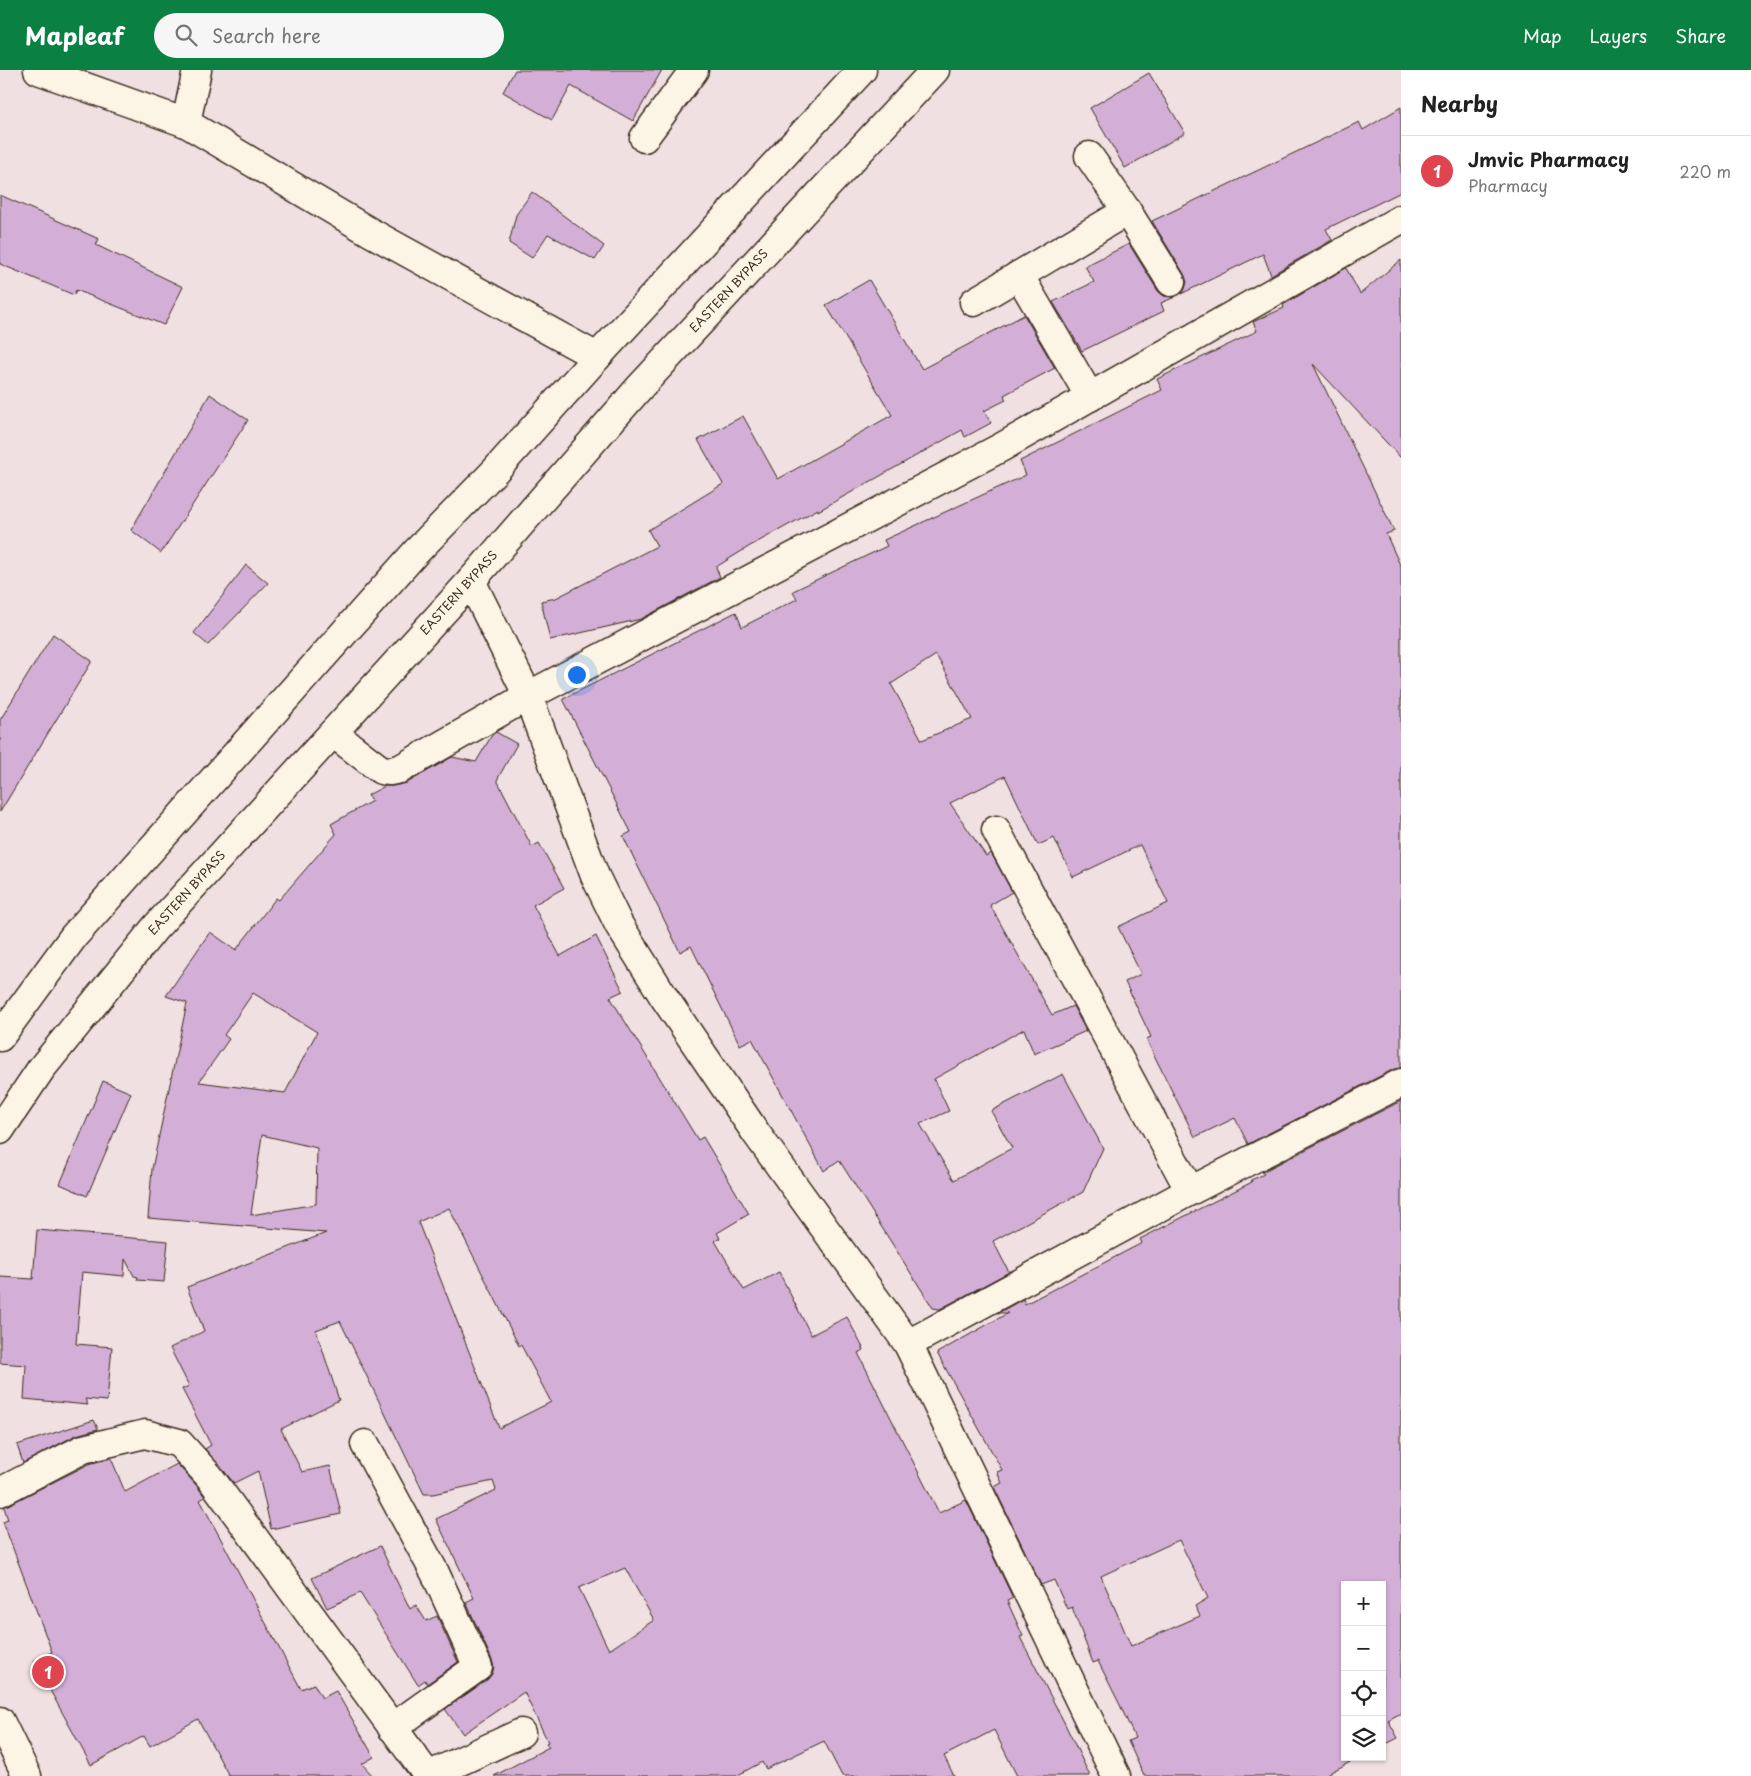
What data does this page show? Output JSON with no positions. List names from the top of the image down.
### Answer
{
  "streets": {
    "main road": ["EASTERN BYPASS"]
  },
  "page": {
    "header": "Mapleaf",
    "search": "Search here",
    "nav": ["Map", "Layers", "Share"],
    "heading": "Nearby",
    "list": [
      {
        "mark": "1",
        "name": "Jmvic Pharmacy",
        "note": "Pharmacy",
        "value": "220 m"
      }
    ],
    "map_buttons": ["+", "−"],
    "pins": "1"
  }
}
